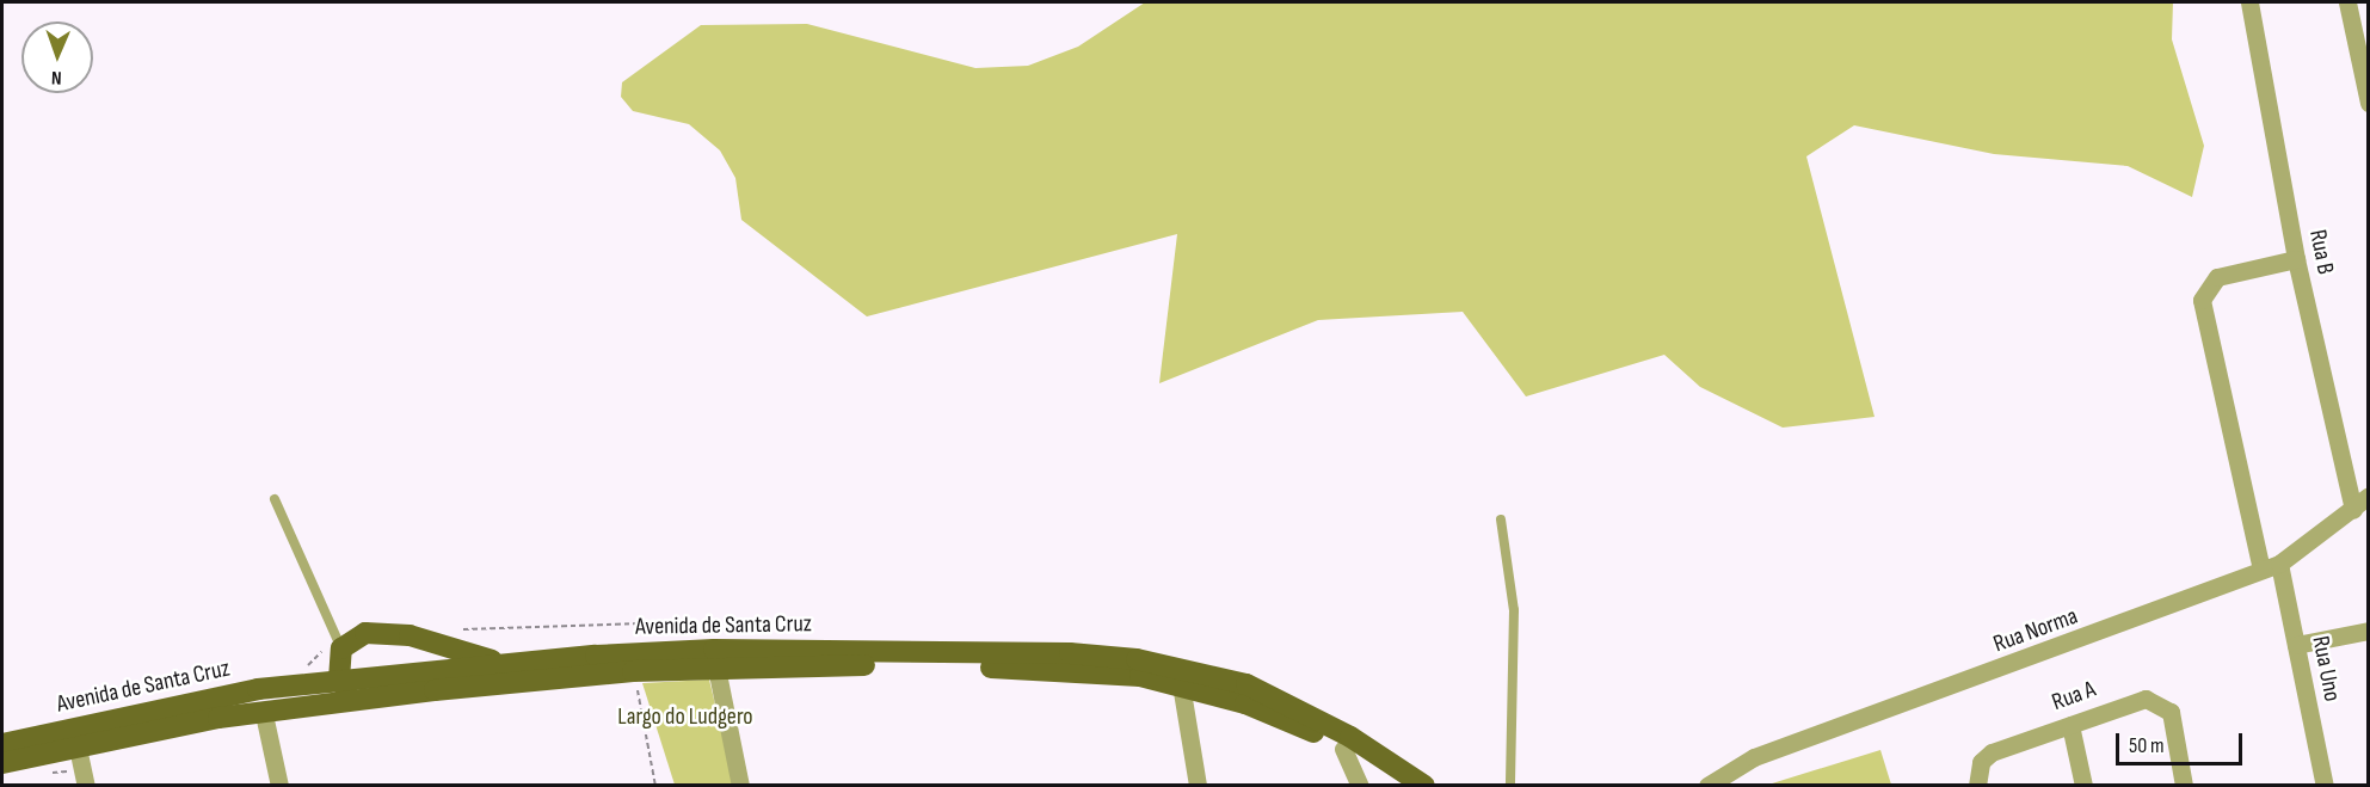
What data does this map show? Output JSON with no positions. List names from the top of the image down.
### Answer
{
  "streets": {
    "main road": ["Avenida de Santa Cruz"],
    "street": [
      "Rua B",
      "Rua Norma",
      "Rua Uno",
      "Rua A"
    ]
  },
  "crossings": [
    ["Rua B", "Rua Norma"],
    ["Rua Norma", "Rua Uno"]
  ],
  "parks": ["Largo do Ludgero"],
  "scale_bar": "50 m",
  "north": "bottom"
}
